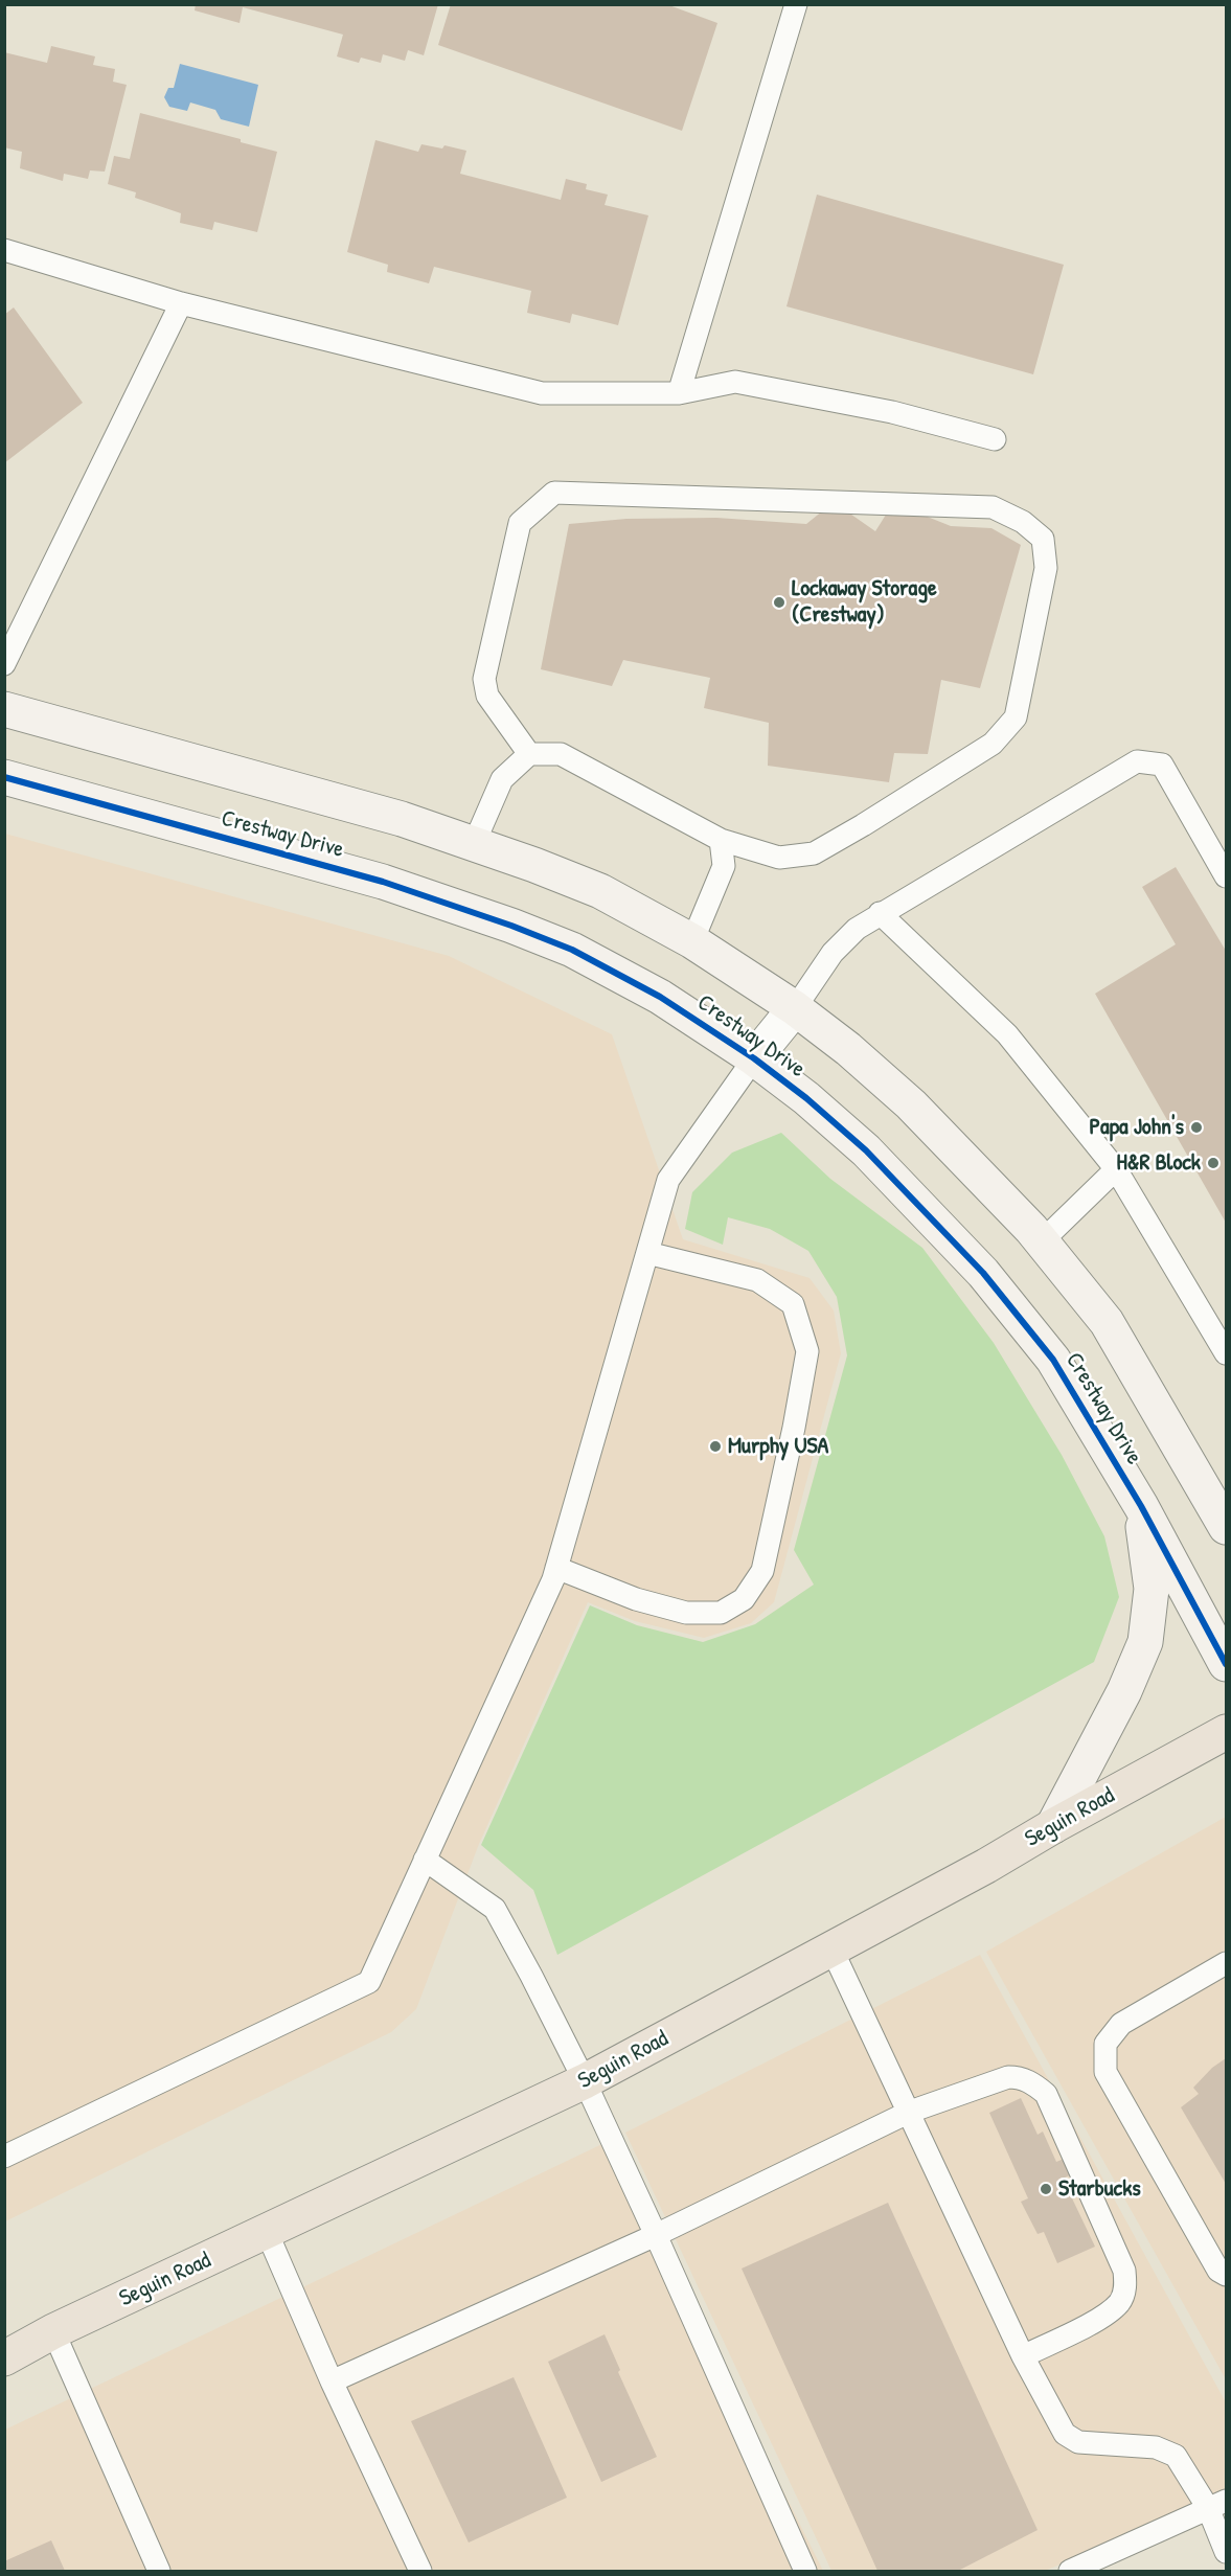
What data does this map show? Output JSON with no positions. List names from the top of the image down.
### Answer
{
  "streets": {
    "main road": ["Seguin Road"],
    "street": ["Crestway Drive"]
  },
  "places": [
    "Lockaway Storage (Crestway)",
    "Papa John's",
    "H&R Block",
    "Murphy USA",
    "Starbucks"
  ]
}
